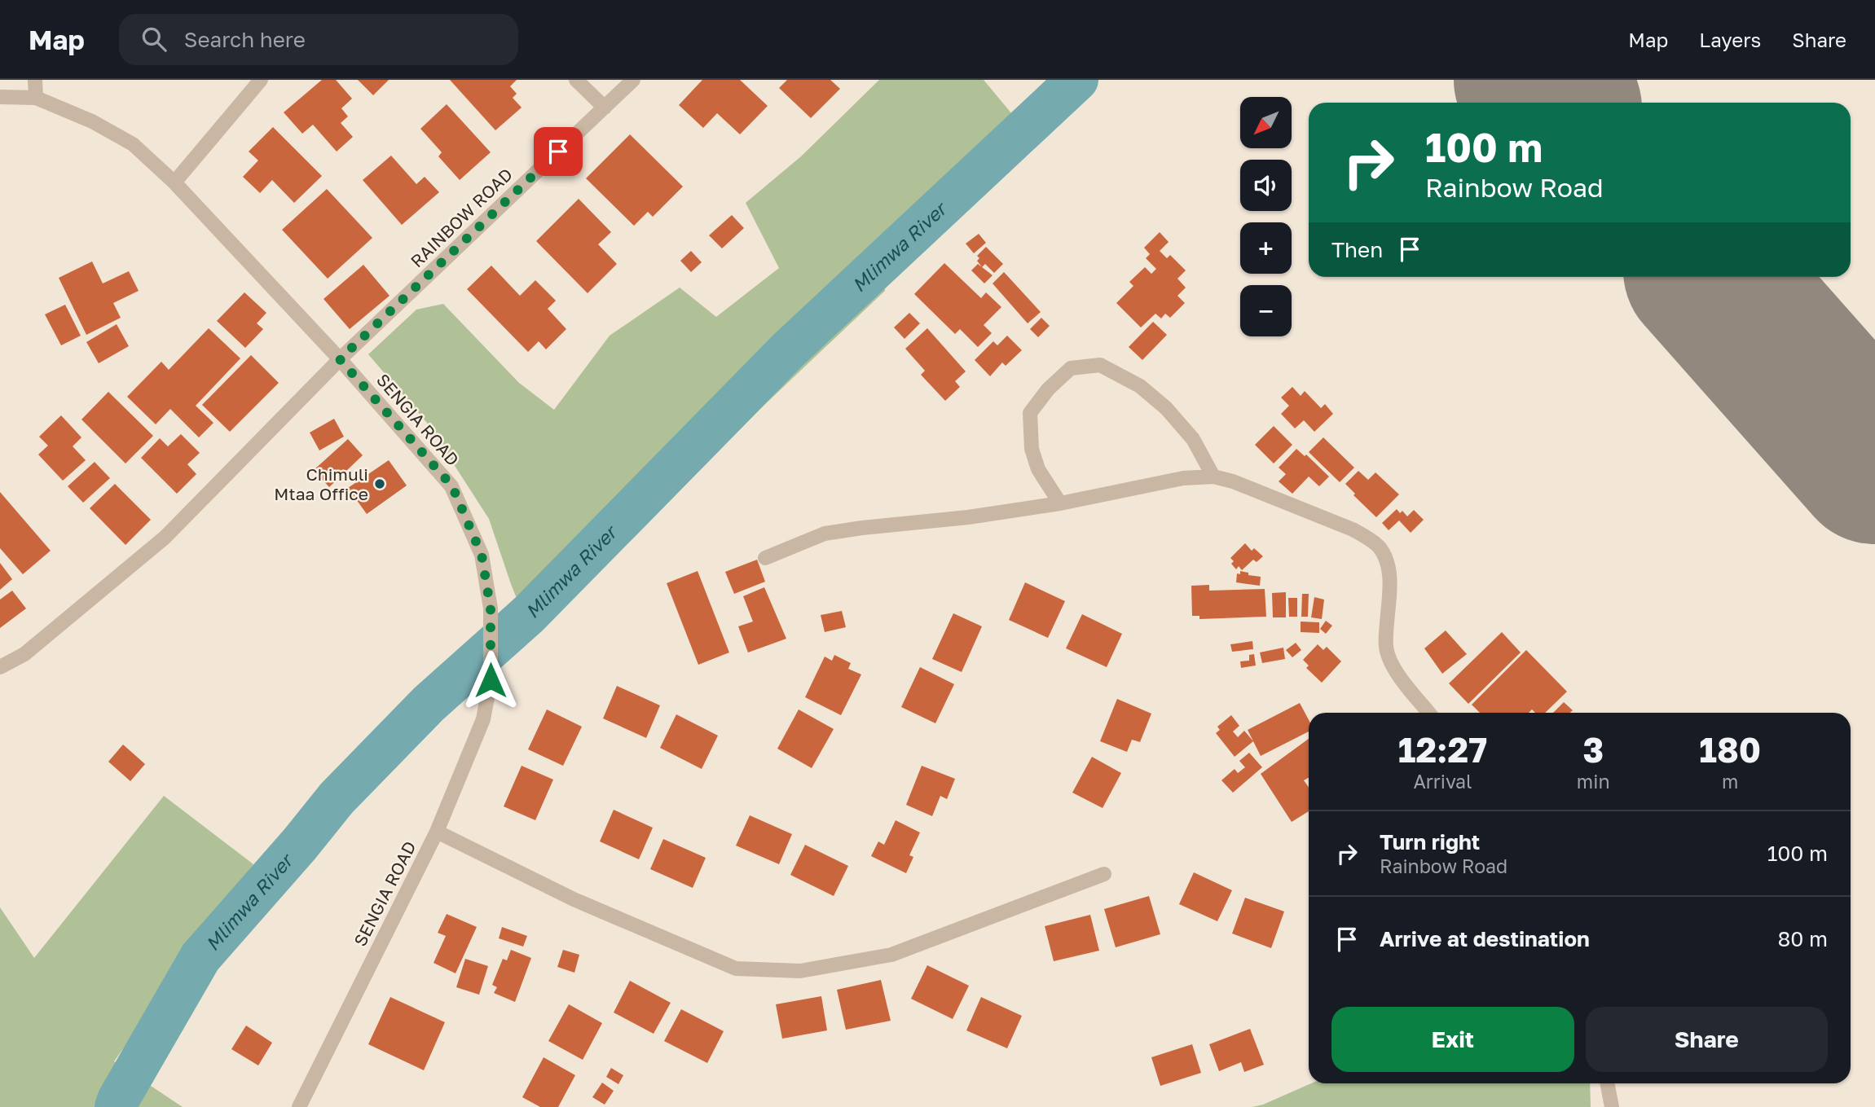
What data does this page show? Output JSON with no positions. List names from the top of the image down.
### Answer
{
  "streets": {
    "street": ["RAINBOW ROAD", "SENGIA ROAD"]
  },
  "crossings": [
    ["RAINBOW ROAD", "SENGIA ROAD"]
  ],
  "water": ["Mlimwa River"],
  "places": ["Chimuli Mtaa Office"],
  "north": "bottom left",
  "page": {
    "header": "Map",
    "search": "Search here",
    "nav": ["Map", "Layers", "Share"],
    "map_buttons": ["+", "−"],
    "turn": ["100 m", "Rainbow Road"],
    "then": "Then",
    "eta": [
      "12:27",
      "Arrival",
      "3",
      "min",
      "180",
      "m"
    ],
    "list": [
      {
        "name": "Turn right",
        "note": "Rainbow Road",
        "value": "100 m"
      },
      {
        "name": "Arrive at destination",
        "value": "80 m"
      }
    ],
    "buttons": ["Exit", "Share"]
  }
}
